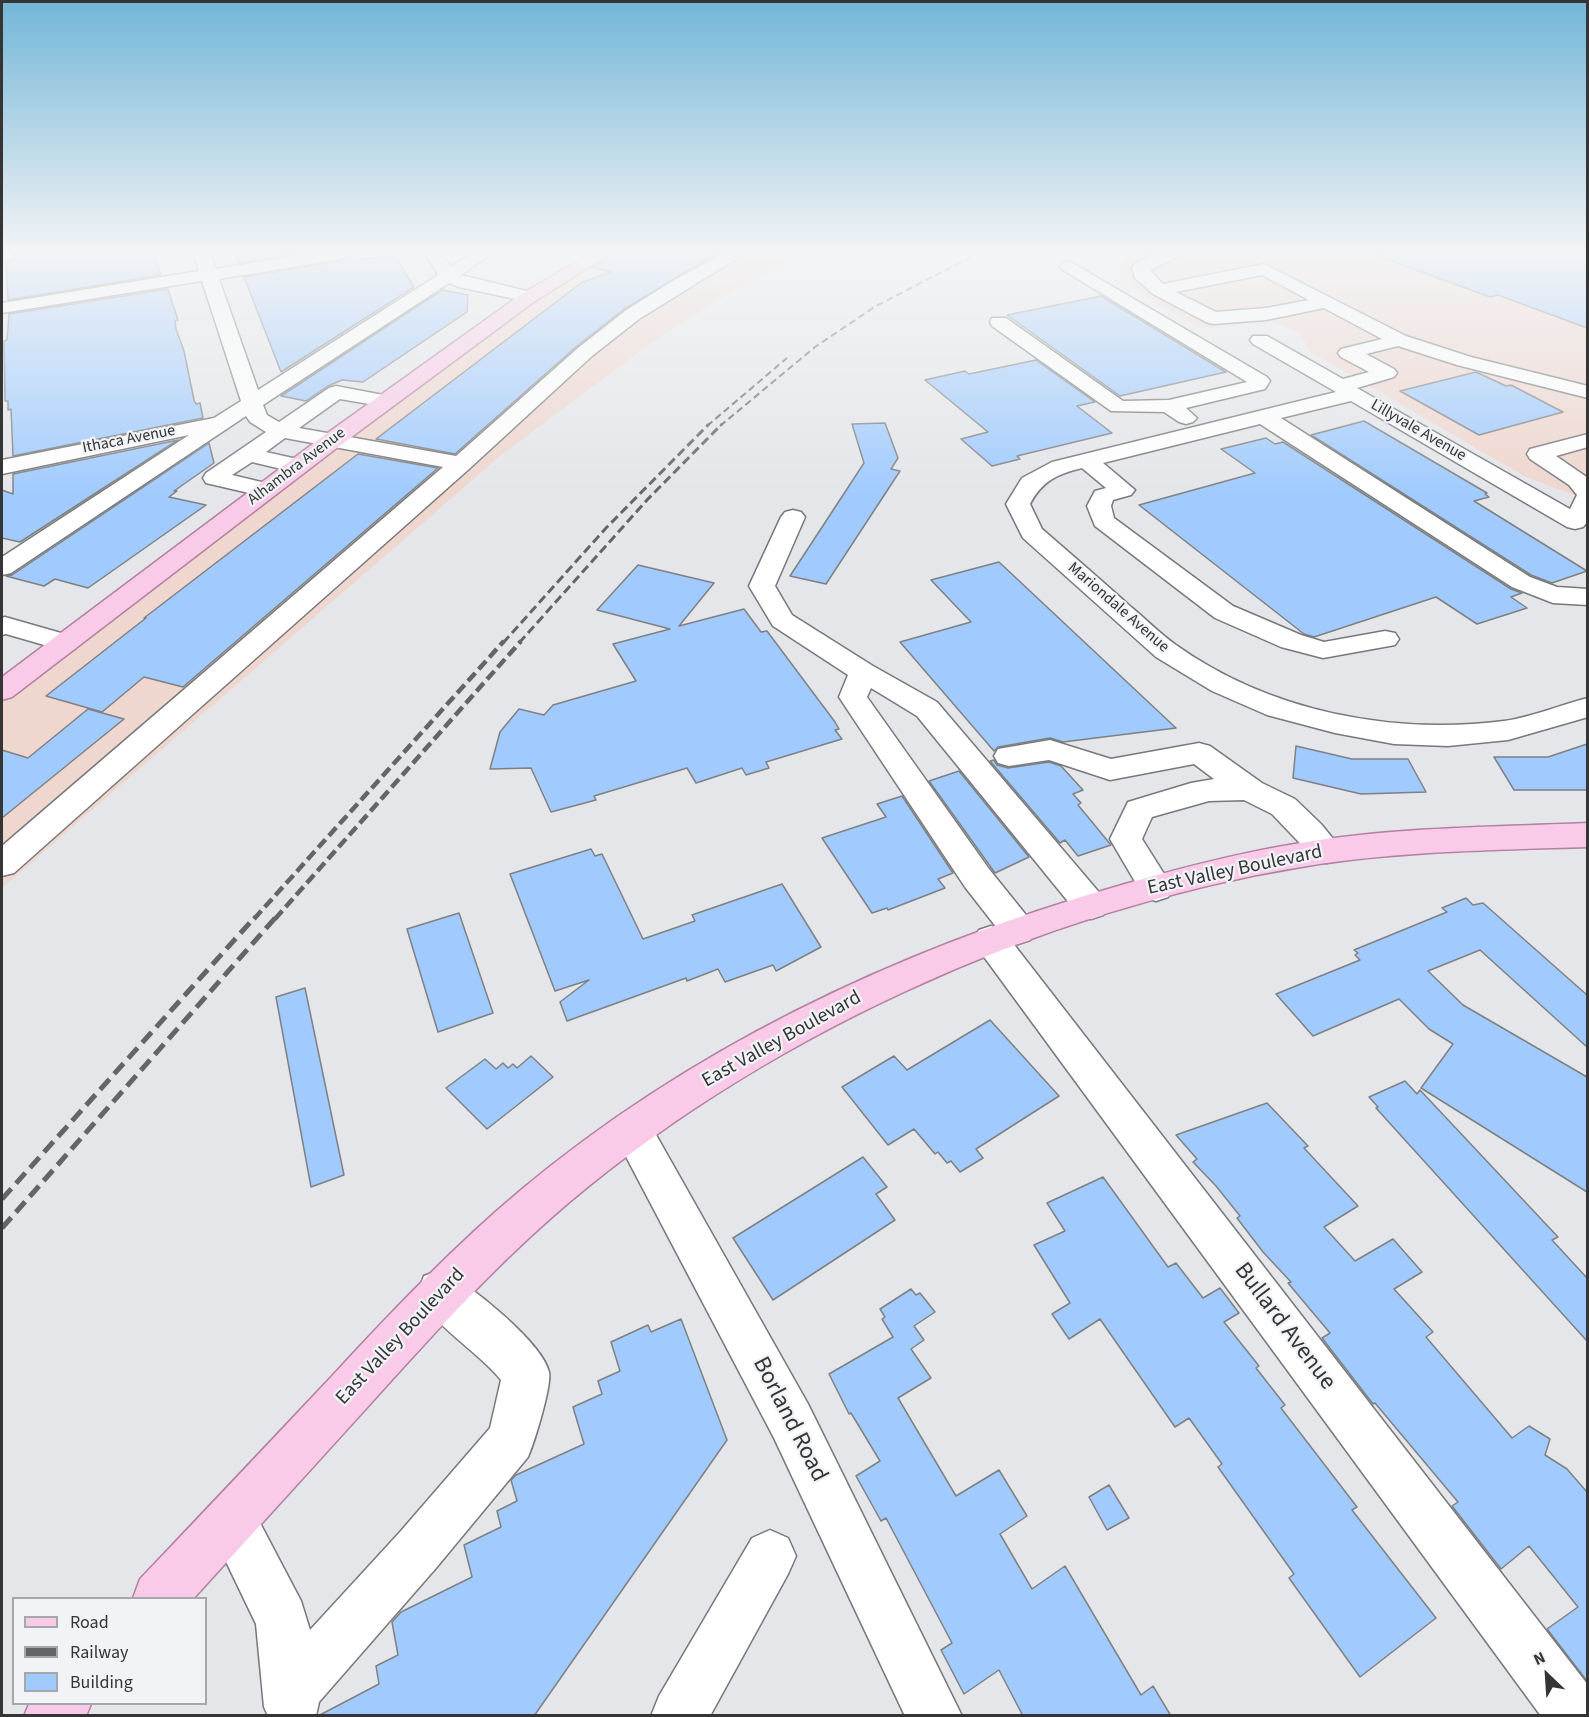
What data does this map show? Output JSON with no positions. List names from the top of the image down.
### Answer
{
  "streets": {
    "main road": ["Alhambra Avenue", "East Valley Boulevard"],
    "street": [
      "Lillyvale Avenue",
      "Ithaca Avenue",
      "Mariondale Avenue",
      "Bullard Avenue",
      "Borland Road"
    ]
  },
  "crossings": [
    ["Lillyvale Avenue", "Mariondale Avenue"],
    ["East Valley Boulevard", "Bullard Avenue"],
    ["East Valley Boulevard", "Borland Road"]
  ],
  "legend": ["Road", "Railway", "Building"],
  "north": "top left"
}
